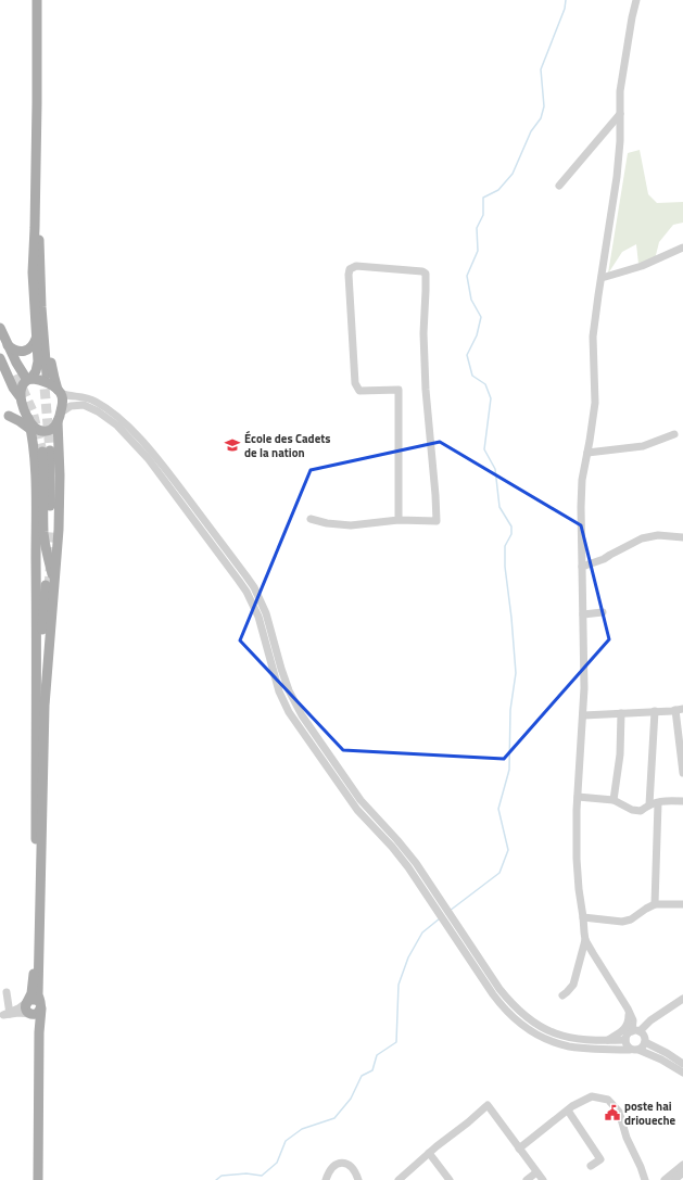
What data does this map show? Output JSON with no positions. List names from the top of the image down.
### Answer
{
  "places": {
    "school or university": ["École des Cadets de la nation"],
    "public building": ["poste hai drioueche"]
  }
}
